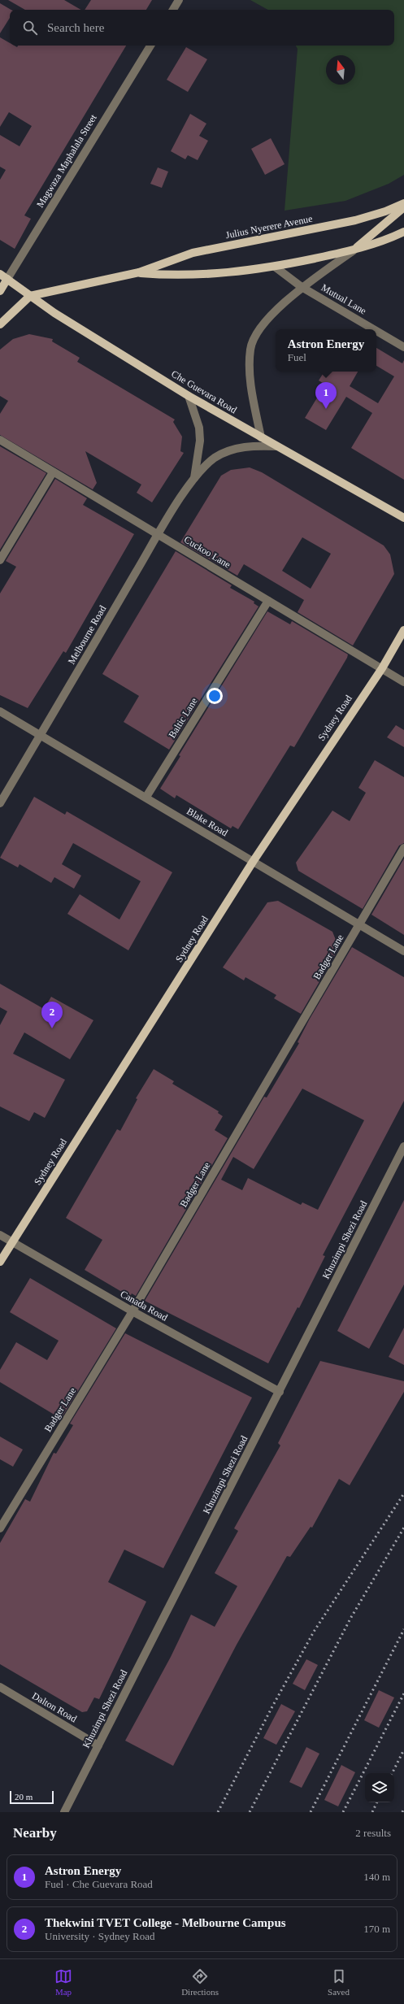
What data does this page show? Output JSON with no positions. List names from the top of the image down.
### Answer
{
  "streets": {
    "main road": [
      "Magwaza Maphalala Street",
      "Julius Nyerere Avenue",
      "Che Guevara Road",
      "Sydney Road"
    ],
    "street": [
      "Mutual Lane",
      "Cuckoo Lane",
      "Melbourne Road",
      "Baltic Lane",
      "Blake Road",
      "Badger Lane",
      "Khuzimpi Shezi Road",
      "Canada Road",
      "Dalton Road"
    ]
  },
  "crossings": [
    ["Magwaza Maphalala Street", "Che Guevara Road"],
    ["Che Guevara Road", "Melbourne Road"],
    ["Cuckoo Lane", "Melbourne Road"],
    ["Cuckoo Lane", "Baltic Lane"],
    ["Cuckoo Lane", "Sydney Road"],
    ["Melbourne Road", "Blake Road"],
    ["Baltic Lane", "Blake Road"],
    ["Sydney Road", "Blake Road"],
    ["Sydney Road", "Canada Road"],
    ["Blake Road", "Badger Lane"],
    ["Badger Lane", "Canada Road"],
    ["Khuzimpi Shezi Road", "Canada Road"],
    ["Khuzimpi Shezi Road", "Dalton Road"]
  ],
  "scale_bar": "20 m",
  "north": "top",
  "page": {
    "search": "Search here",
    "popup": ["Astron Energy", "Fuel"],
    "pins": ["1", "2"],
    "scale": "20 m",
    "heading": ["Nearby", "2 results"],
    "list": [
      {
        "mark": "1",
        "name": "Astron Energy",
        "note": "Fuel · Che Guevara Road",
        "value": "140 m"
      },
      {
        "mark": "2",
        "name": "Thekwini TVET College - Melbourne Campus",
        "note": "University · Sydney Road",
        "value": "170 m"
      }
    ],
    "nav": ["Map", "Directions", "Saved"]
  }
}
